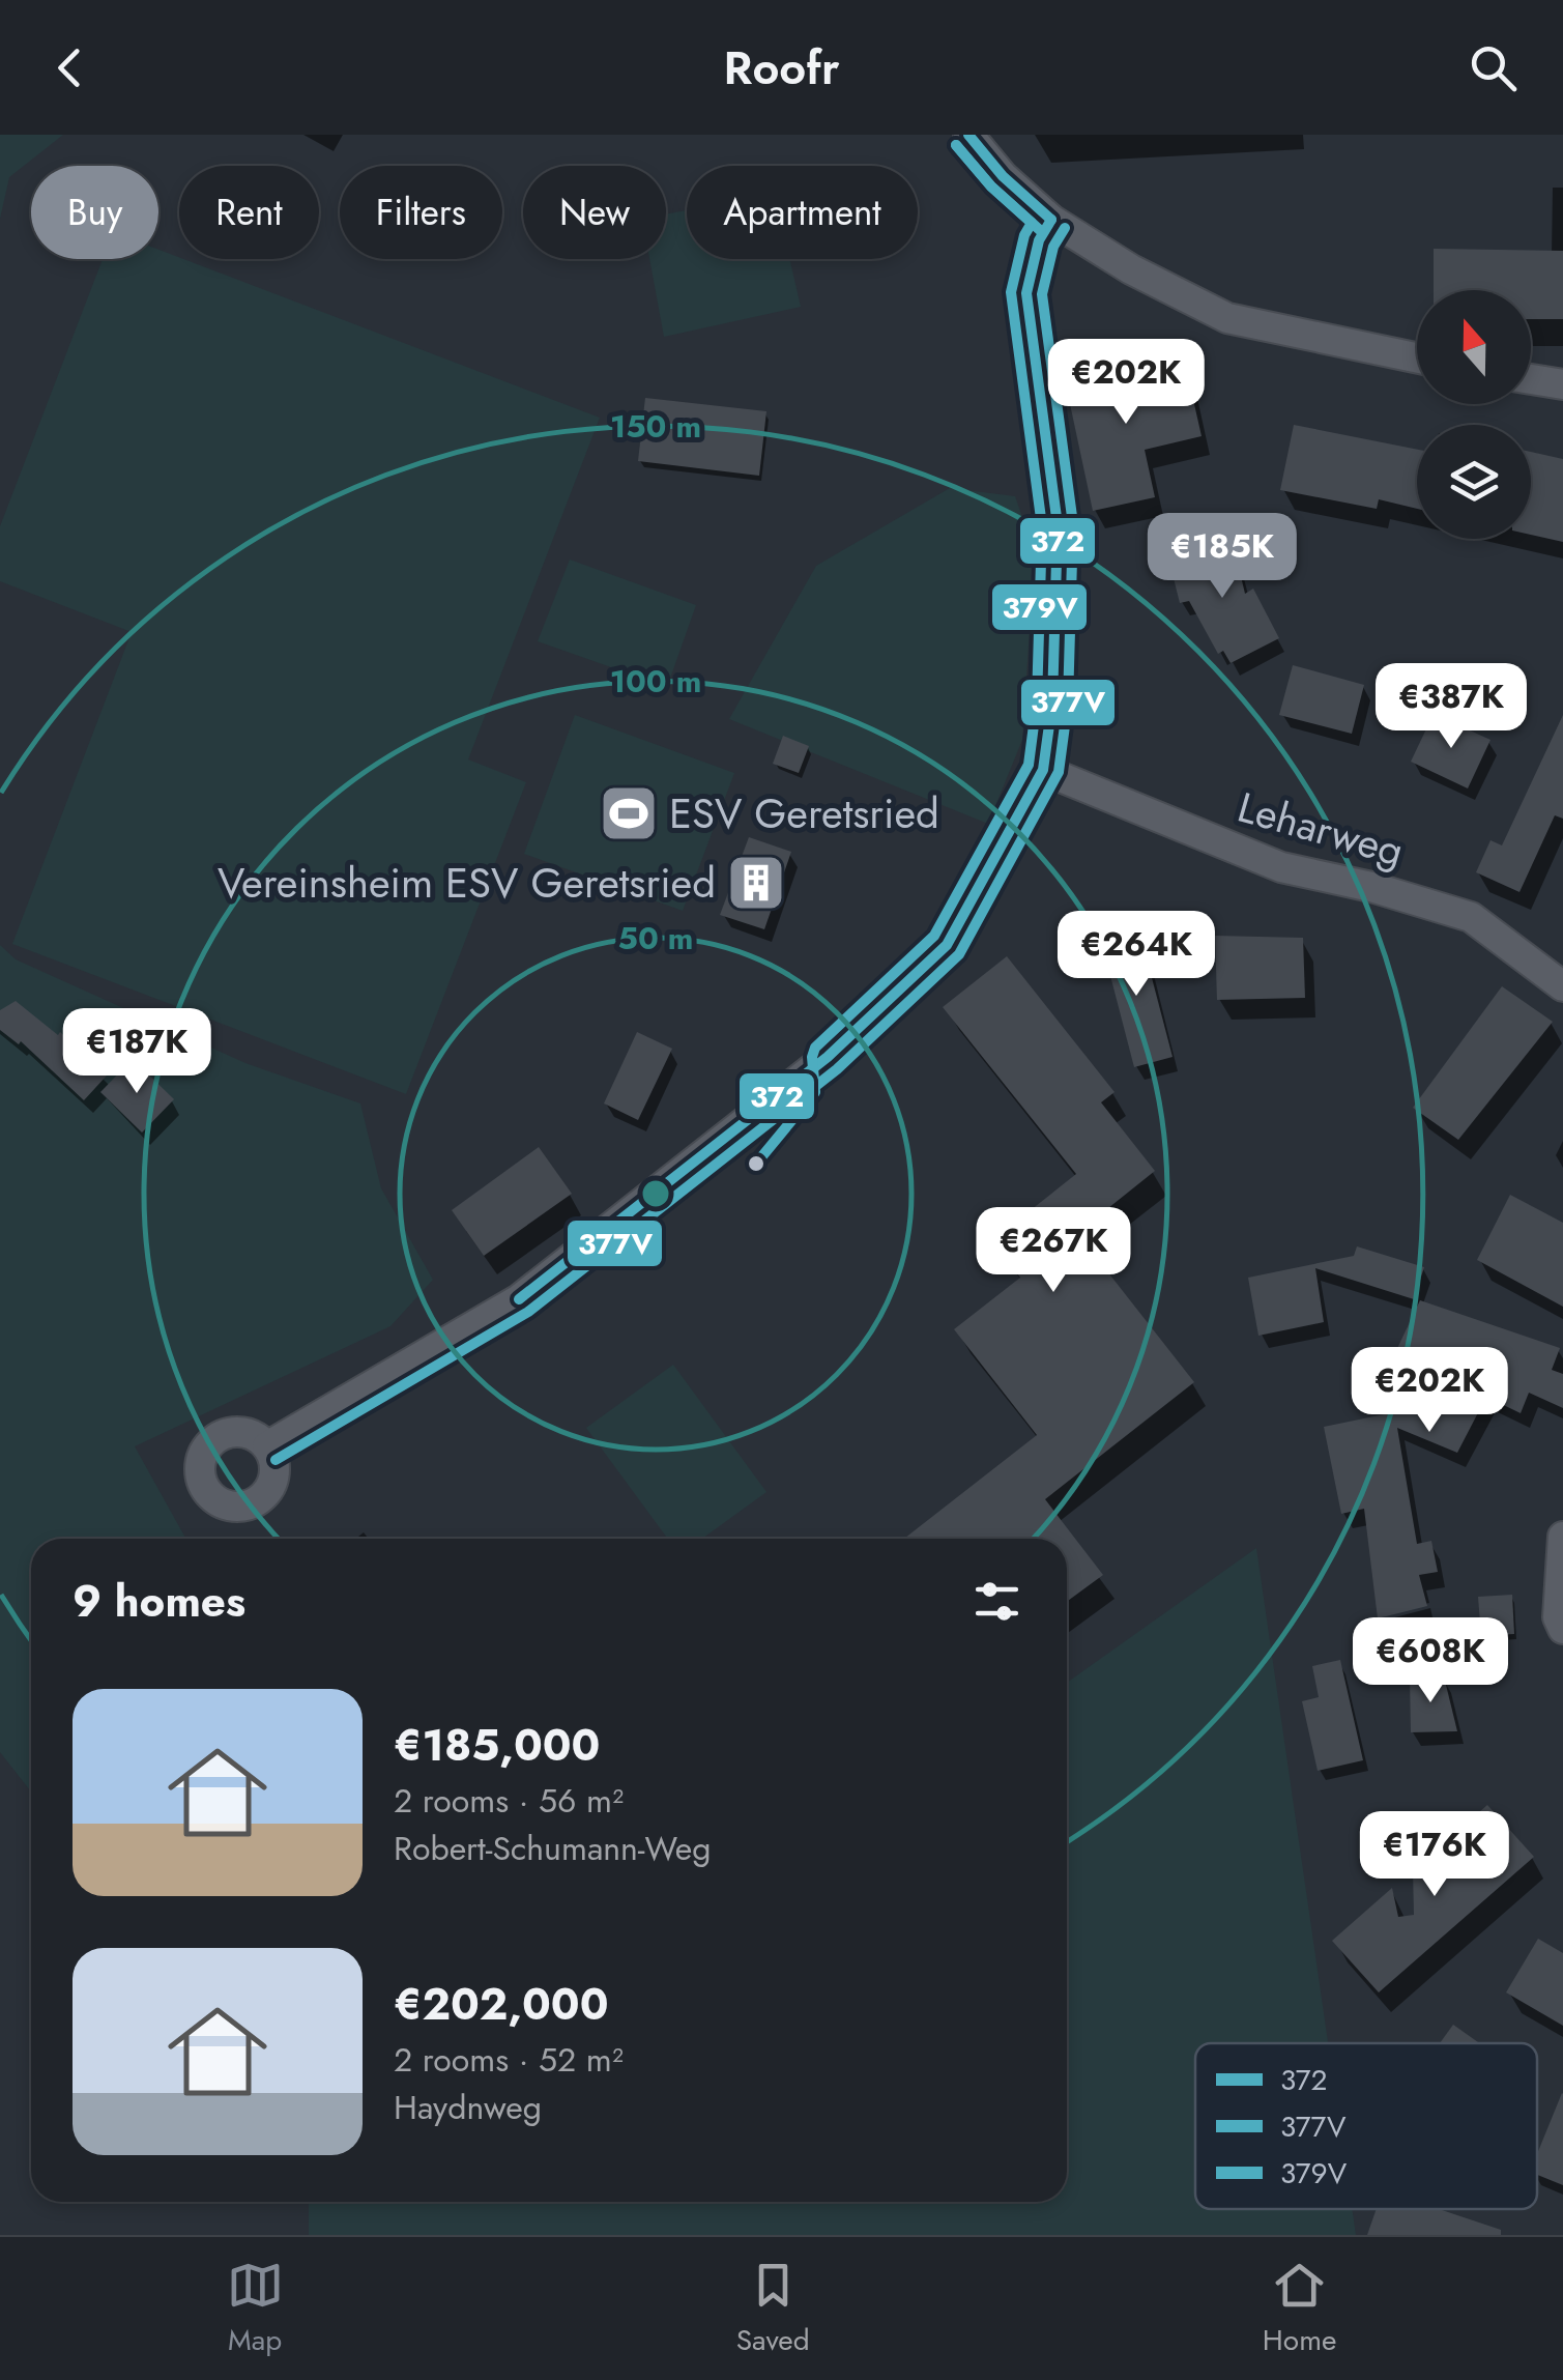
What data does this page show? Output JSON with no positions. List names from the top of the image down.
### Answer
{
  "streets": {
    "street": ["Leharweg"]
  },
  "places": {
    "sports": ["ESV Geretsried"],
    "building": ["Vereinsheim ESV Geretsried"]
  },
  "lines": ["transit line 372", "transit line 377V", "transit line 379V"],
  "legend": ["372", "377V", "379V"],
  "north": "top",
  "page": {
    "header": "Roofr",
    "chip": [
      "Buy",
      "Rent",
      "Filters",
      "New",
      "Apartment"
    ],
    "price": [
      "€202K",
      "€185K",
      "€387K",
      "€264K",
      "€187K",
      "€267K",
      "€202K",
      "€608K",
      "€176K"
    ],
    "heading": "9 homes",
    "list": [
      {
        "name": "€185,000",
        "note": "2 rooms · 56 m² · Robert-Schumann-Weg"
      },
      {
        "name": "€202,000",
        "note": "2 rooms · 52 m² · Haydnweg"
      }
    ],
    "tabs": ["Map", "Saved", "Home"]
  },
  "rings": ["150 m", "100 m", "50 m"]
}
